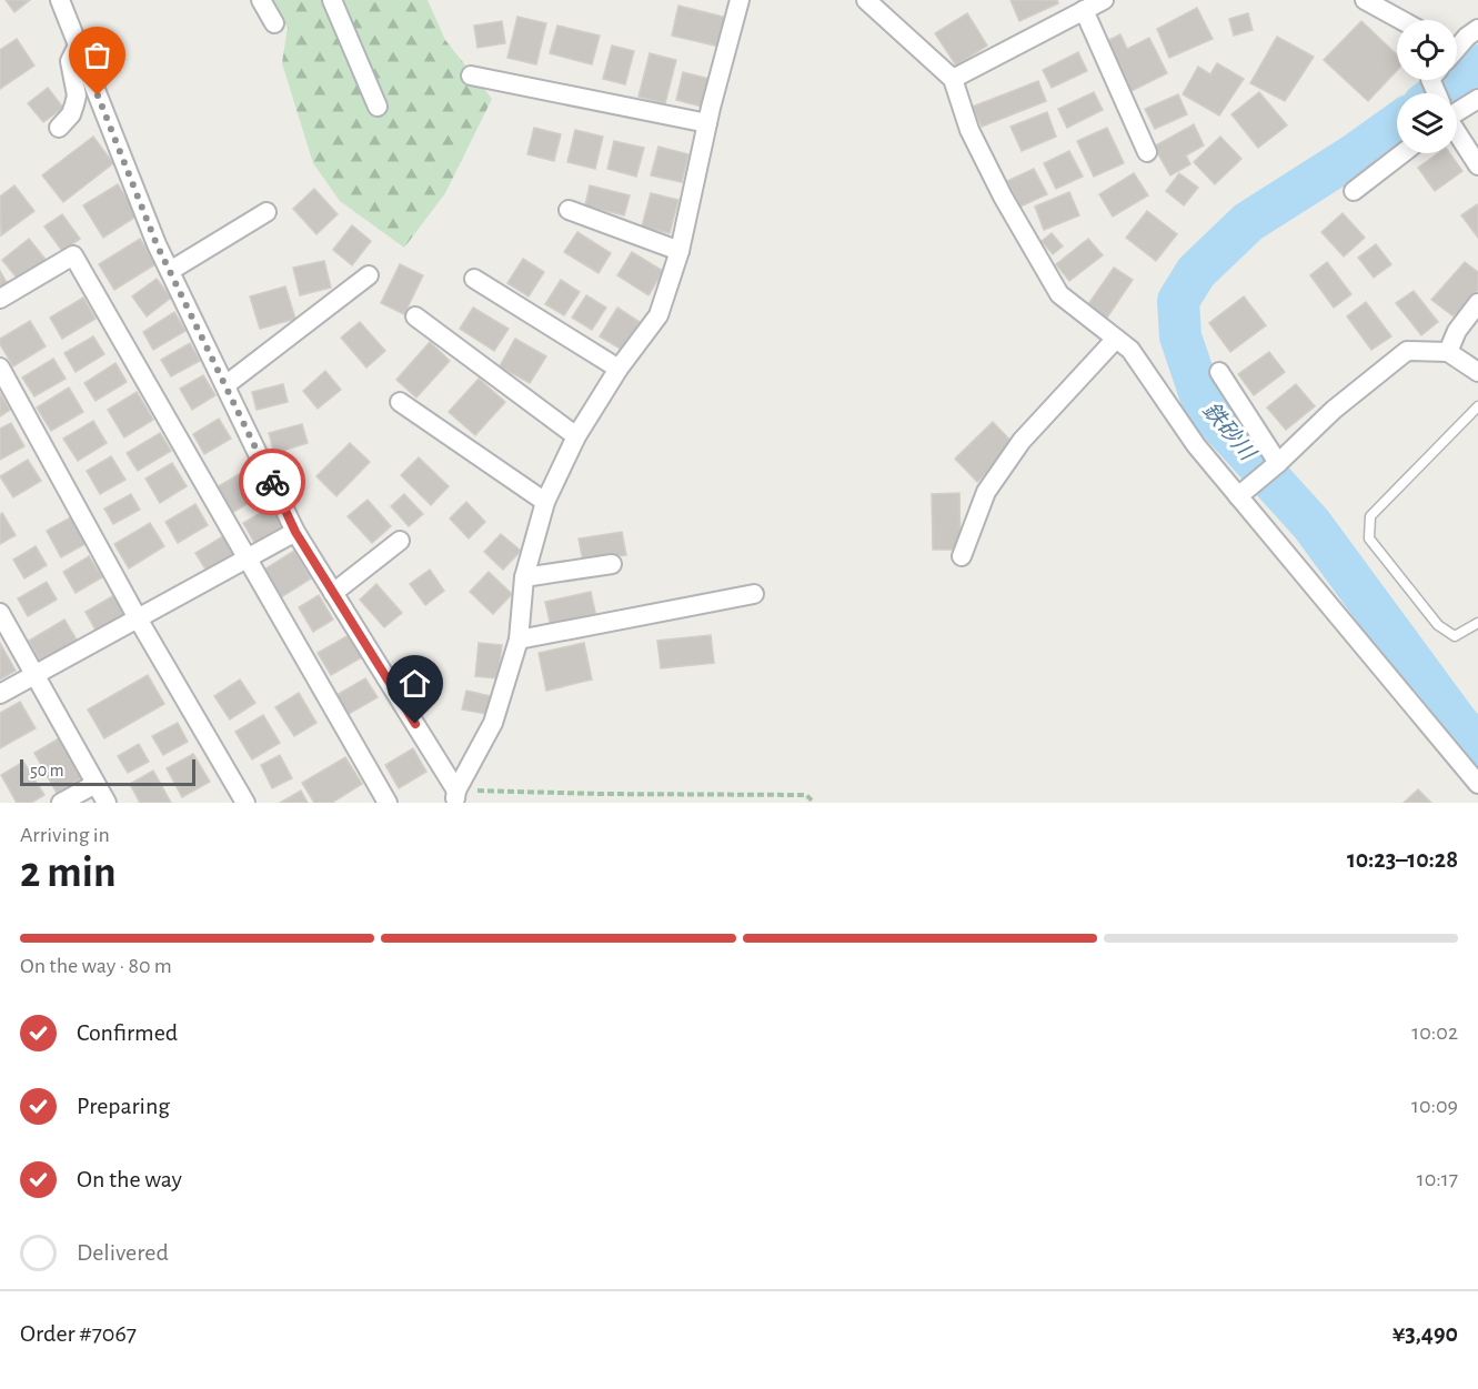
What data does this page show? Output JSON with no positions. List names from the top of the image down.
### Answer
{
  "water": ["鉄砂川"],
  "scale_bar": "50 m",
  "page": {
    "scale": "50 m",
    "heading": ["2 min", "Arriving in", "10:23–10:28"],
    "panel": ["Order #7067", "¥3,490"],
    "bar": "On the way · 80 m",
    "list": [
      ["Confirmed", "10:02"],
      ["Preparing", "10:09"],
      ["On the way", "10:17"],
      "Delivered"
    ]
  }
}
